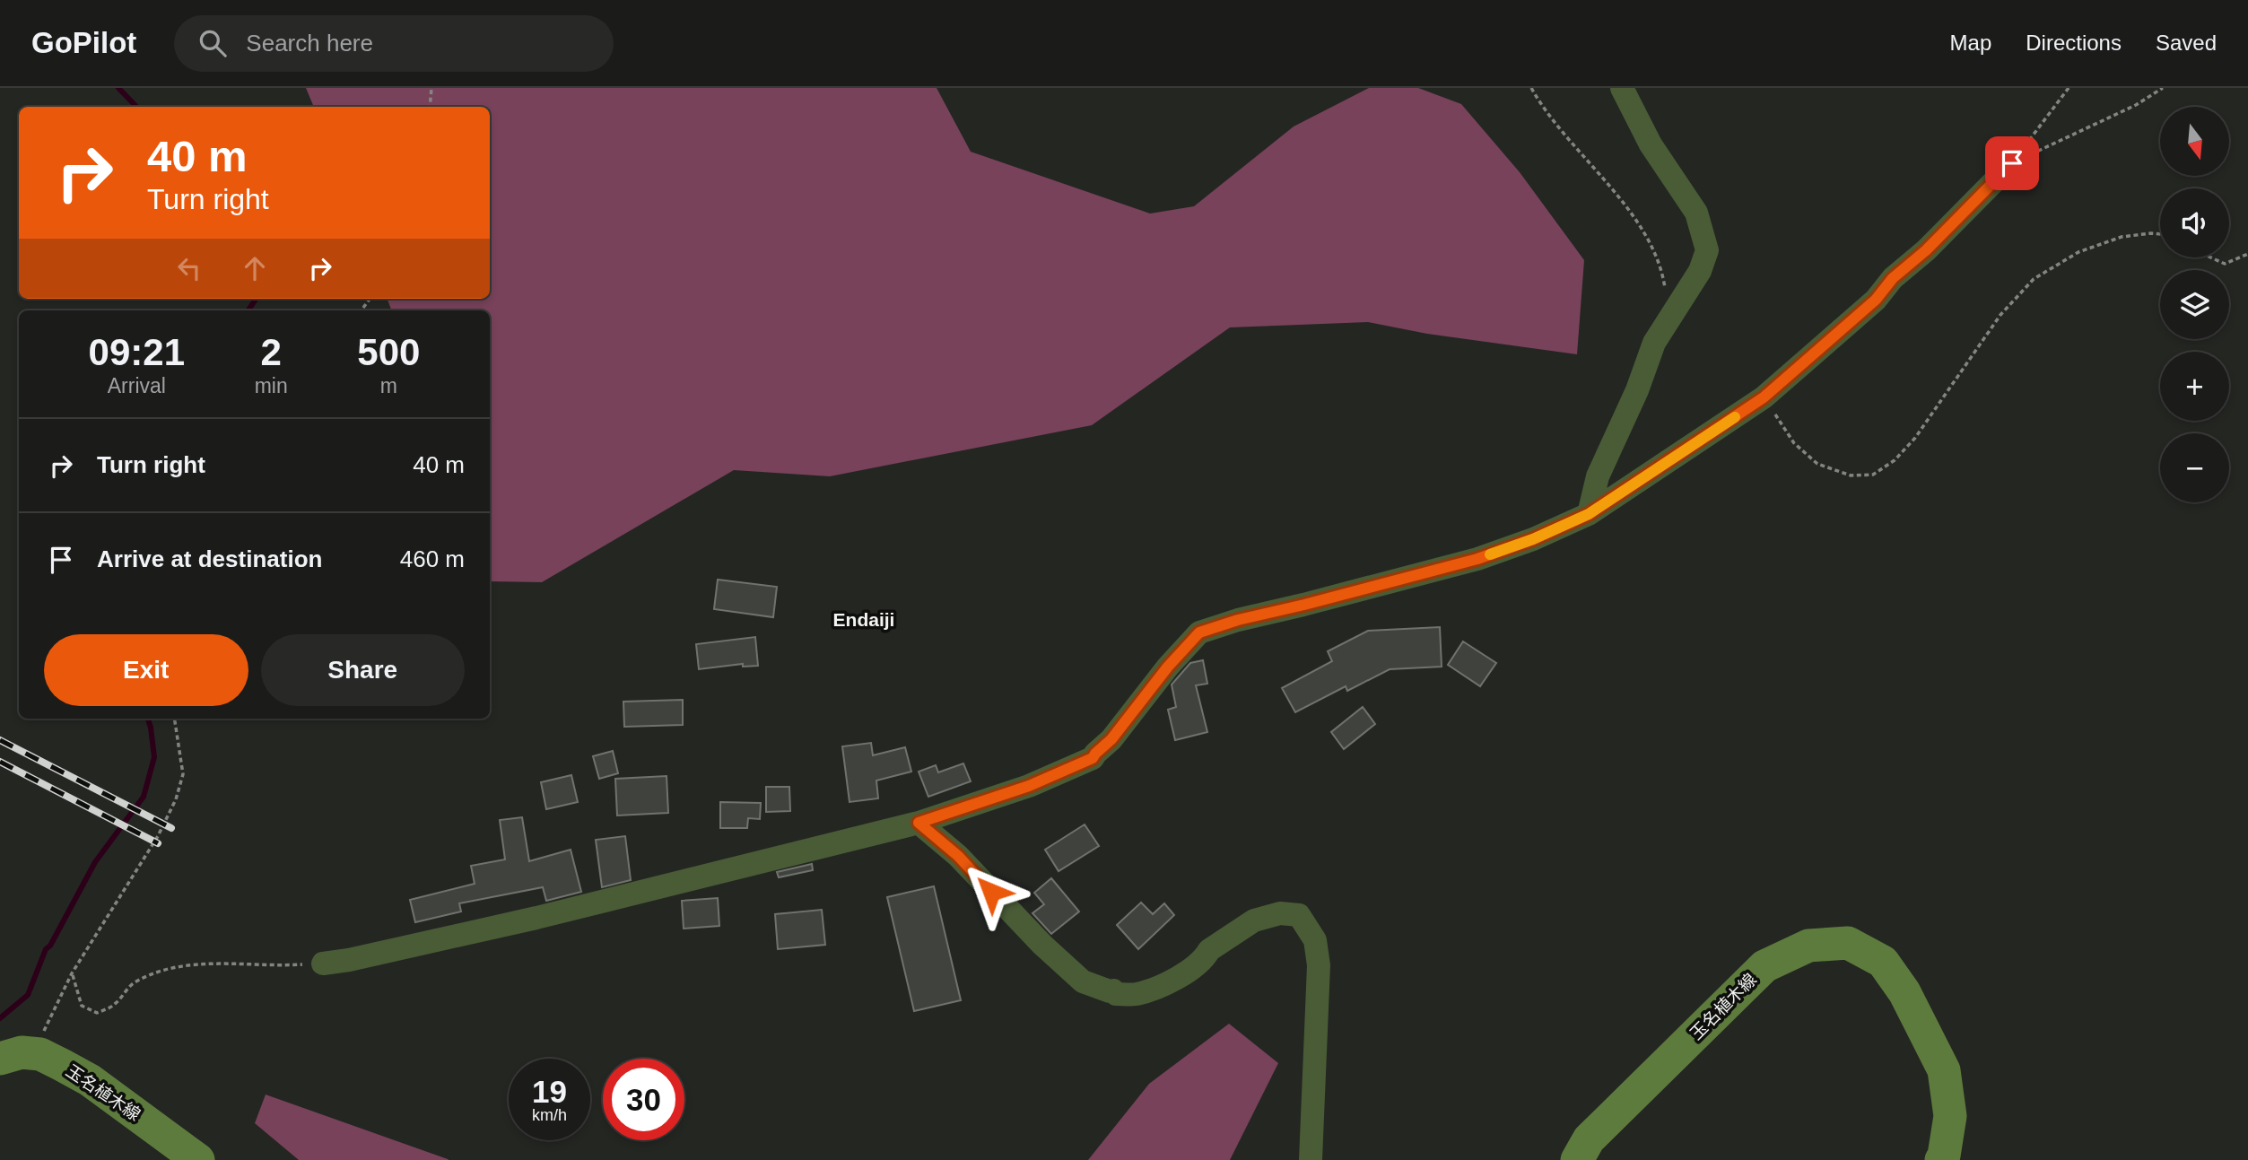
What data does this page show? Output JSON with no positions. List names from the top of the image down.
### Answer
{
  "streets": {
    "main road": ["玉名植木線"]
  },
  "districts": ["Endaiji"],
  "north": "bottom",
  "page": {
    "header": "GoPilot",
    "search": "Search here",
    "nav": ["Map", "Directions", "Saved"],
    "map_buttons": ["+", "−"],
    "turn": ["40 m", "Turn right"],
    "eta": [
      "09:21",
      "Arrival",
      "2",
      "min",
      "500",
      "m"
    ],
    "list": [
      {
        "name": "Turn right",
        "value": "40 m"
      },
      {
        "name": "Arrive at destination",
        "value": "460 m"
      }
    ],
    "buttons": ["Exit", "Share"],
    "speed": "19 km/h",
    "limit": "30"
  }
}
